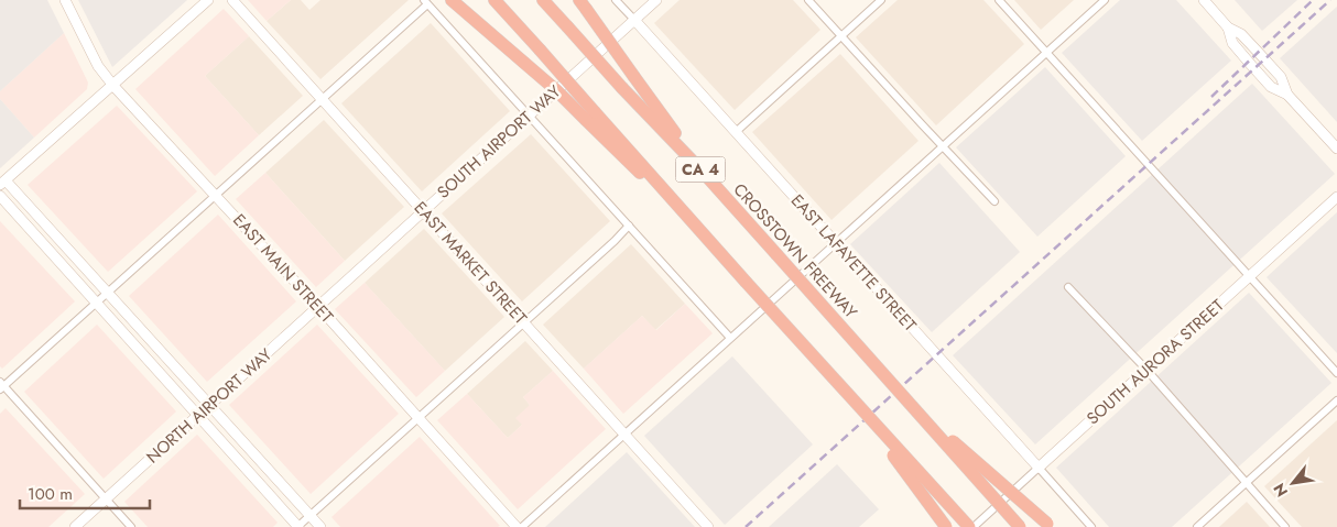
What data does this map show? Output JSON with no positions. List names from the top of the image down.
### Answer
{
  "streets": {
    "highway": ["CA 4", "CROSSTOWN FREEWAY"],
    "main road": [
      "SOUTH AIRPORT WAY",
      "EAST MARKET STREET",
      "EAST LAFAYETTE STREET",
      "EAST MAIN STREET",
      "SOUTH AURORA STREET",
      "NORTH AIRPORT WAY"
    ]
  },
  "crossings": [
    ["SOUTH AIRPORT WAY", "EAST MARKET STREET"],
    ["SOUTH AIRPORT WAY", "EAST LAFAYETTE STREET"],
    ["SOUTH AIRPORT WAY", "EAST MAIN STREET"],
    ["SOUTH AIRPORT WAY", "NORTH AIRPORT WAY"],
    ["EAST LAFAYETTE STREET", "SOUTH AURORA STREET"],
    ["EAST MAIN STREET", "NORTH AIRPORT WAY"]
  ],
  "scale_bar": "100 m",
  "north": "bottom left"
}
